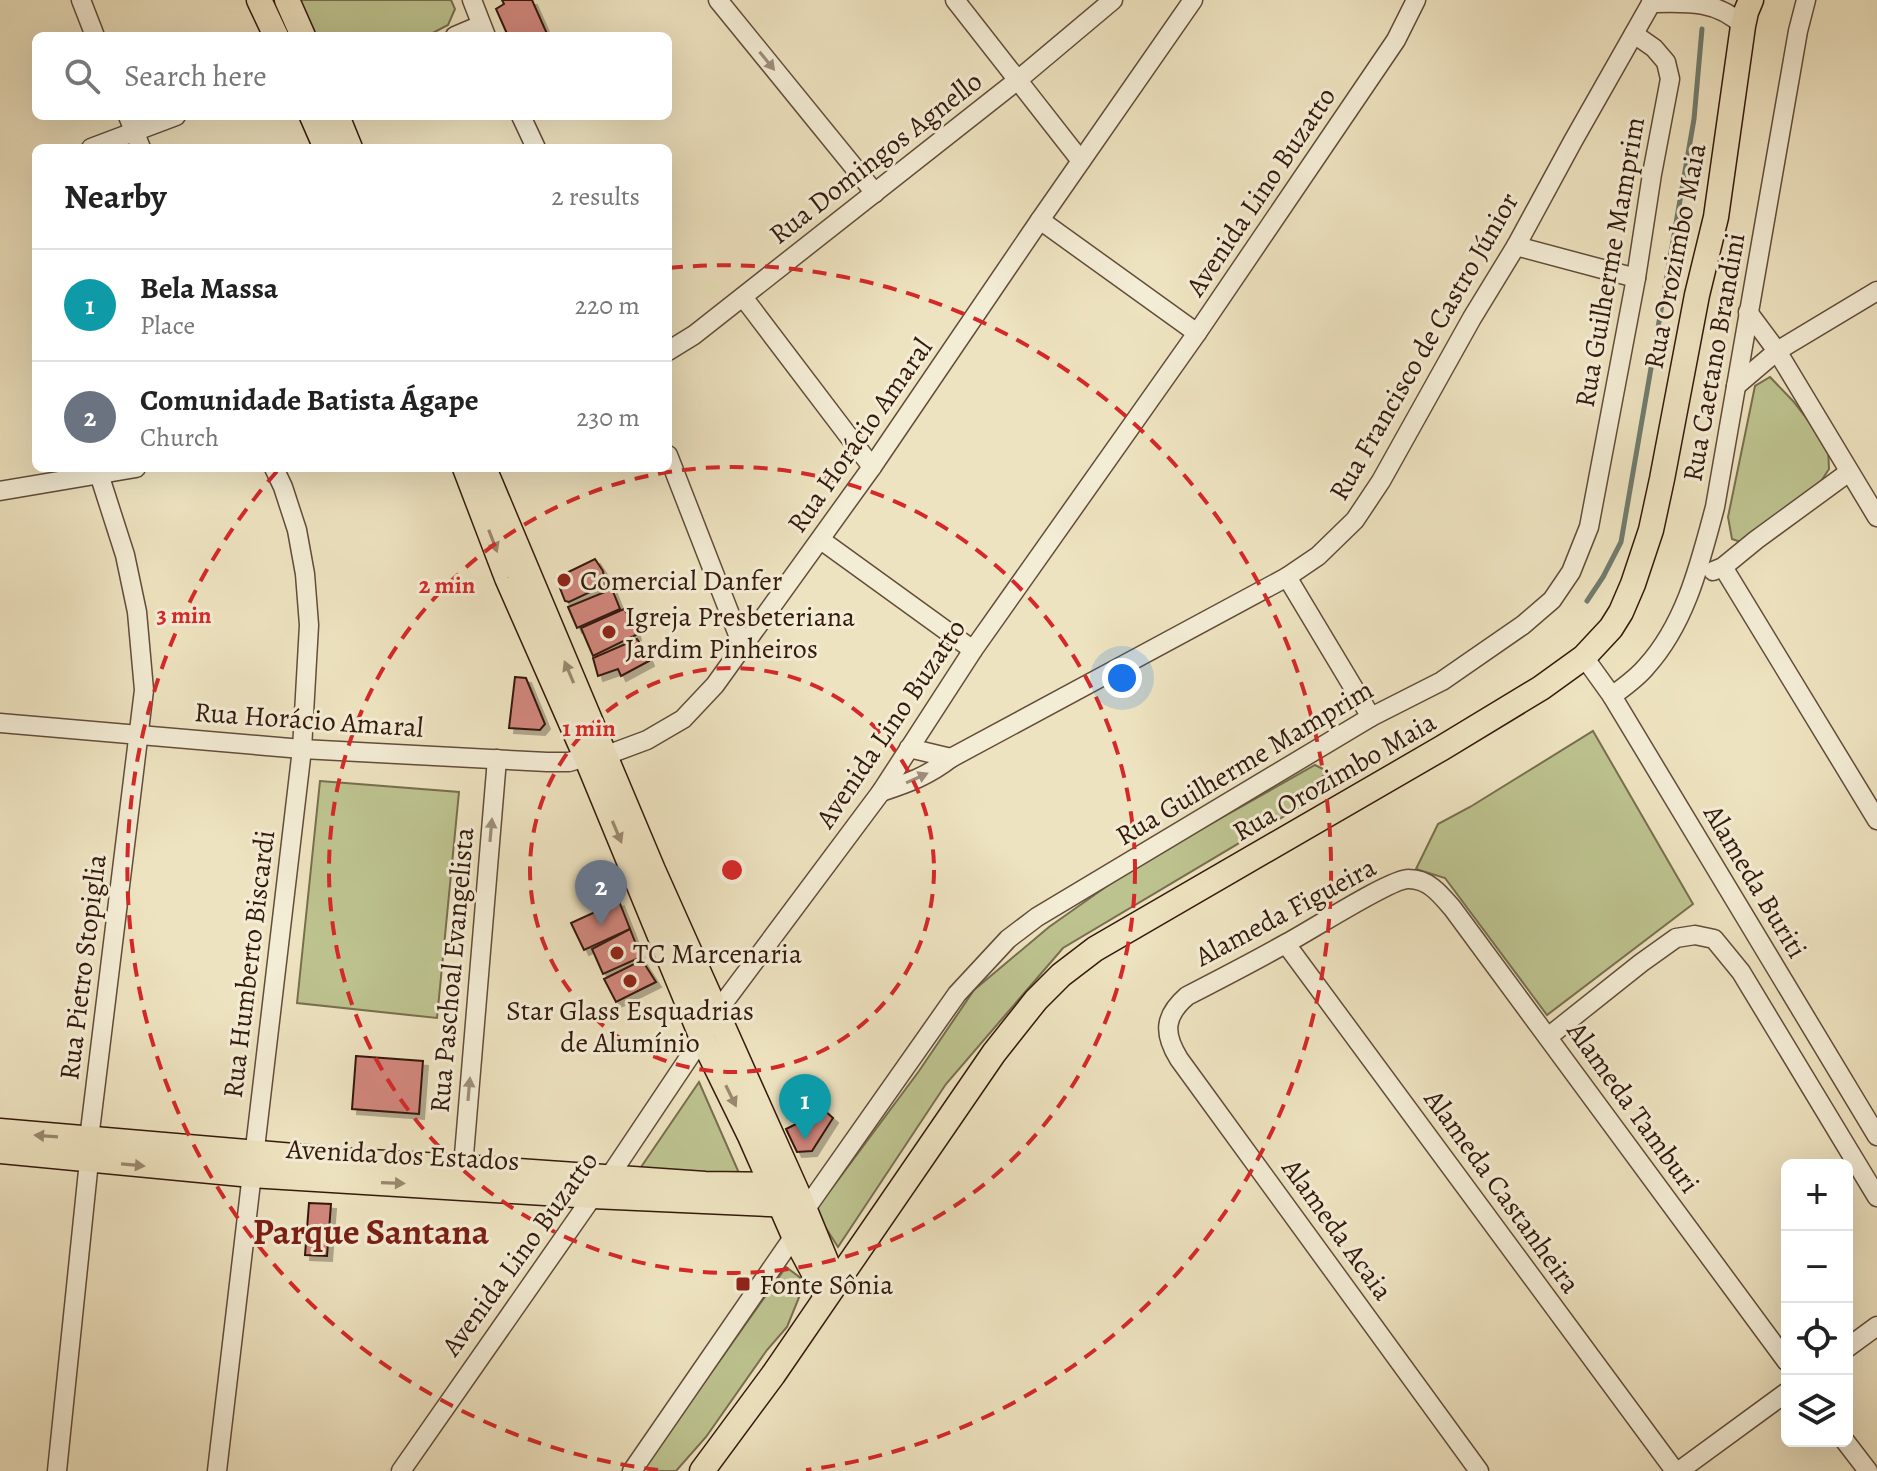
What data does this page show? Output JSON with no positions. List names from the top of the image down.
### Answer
{
  "streets": {
    "main road": ["Rua Orozimbo Maia", "Avenida dos Estados"],
    "street": [
      "Rua Domingos Agnello",
      "Avenida Lino Buzatto",
      "Rua Guilherme Mamprim",
      "Rua Francisco de Castro Júnior",
      "Rua Caetano Brandini",
      "Rua Horácio Amaral",
      "Alameda Buriti",
      "Alameda Figueira",
      "Rua Humberto Biscardi",
      "Rua Pietro Stopiglia",
      "Rua Paschoal Evangelista",
      "Alameda Tamburi",
      "Alameda Castanheira",
      "Alameda Acaia"
    ]
  },
  "crossings": [
    ["Avenida Lino Buzatto", "Rua Francisco de Castro Júnior"],
    ["Avenida Lino Buzatto", "Avenida dos Estados"],
    ["Rua Orozimbo Maia", "Alameda Buriti"],
    ["Rua Guilherme Mamprim", "Rua Francisco de Castro Júnior"],
    ["Rua Guilherme Mamprim", "Avenida dos Estados"],
    ["Rua Caetano Brandini", "Alameda Buriti"],
    ["Rua Horácio Amaral", "Rua Humberto Biscardi"],
    ["Rua Horácio Amaral", "Rua Pietro Stopiglia"],
    ["Rua Horácio Amaral", "Rua Paschoal Evangelista"],
    ["Alameda Figueira", "Alameda Tamburi"],
    ["Alameda Figueira", "Alameda Castanheira"],
    ["Alameda Figueira", "Alameda Acaia"],
    ["Rua Humberto Biscardi", "Avenida dos Estados"],
    ["Rua Pietro Stopiglia", "Avenida dos Estados"],
    ["Rua Paschoal Evangelista", "Avenida dos Estados"]
  ],
  "one_way": ["Rua Paschoal Evangelista"],
  "districts": ["Parque Santana"],
  "places": {
    "other": [
      "Comercial Danfer",
      "Igreja Presbeteriana Jardim Pinheiros",
      "TC Marcenaria",
      "Star Glass Esquadrias de Alumínio"
    ],
    "transit": ["Fonte Sônia"]
  },
  "page": {
    "search": "Search here",
    "heading": ["Nearby", "2 results"],
    "list": [
      {
        "mark": "1",
        "name": "Bela Massa",
        "note": "Place",
        "value": "220 m"
      },
      {
        "mark": "2",
        "name": "Comunidade Batista Ágape",
        "note": "Church",
        "value": "230 m"
      }
    ],
    "pins": ["2", "1"],
    "map_buttons": ["+", "−"]
  },
  "rings": ["2 min", "3 min", "1 min"]
}
